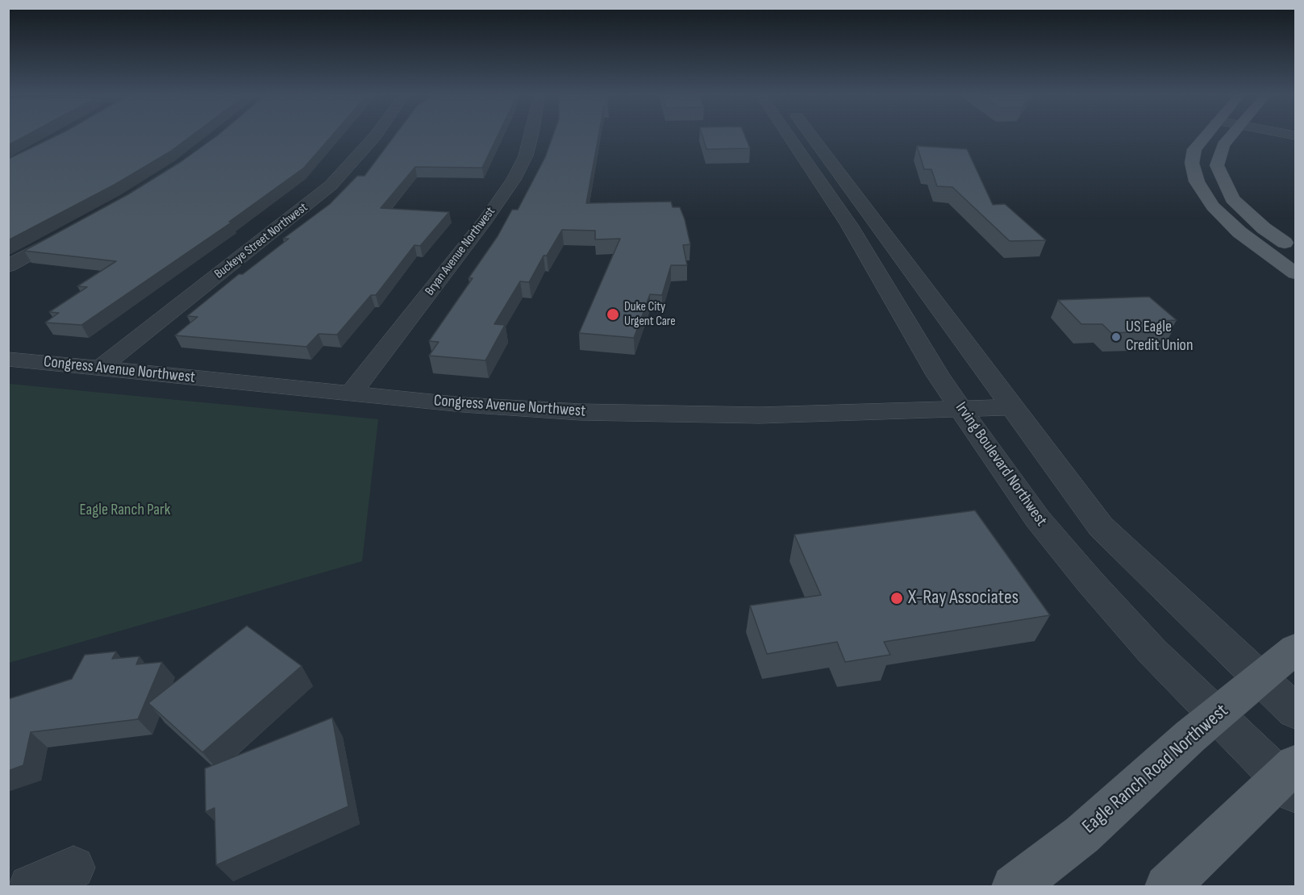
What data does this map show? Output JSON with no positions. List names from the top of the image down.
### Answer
{
  "streets": {
    "main road": ["Eagle Ranch Road Northwest"],
    "street": [
      "Buckeye Street Northwest",
      "Bryan Avenue Northwest",
      "Congress Avenue Northwest",
      "Irving Boulevard Northwest"
    ]
  },
  "crossings": [
    ["Buckeye Street Northwest", "Congress Avenue Northwest"],
    ["Bryan Avenue Northwest", "Congress Avenue Northwest"],
    ["Congress Avenue Northwest", "Irving Boulevard Northwest"],
    ["Irving Boulevard Northwest", "Eagle Ranch Road Northwest"]
  ],
  "parks": ["Eagle Ranch Park"],
  "places": ["Duke City Urgent Care", "US Eagle Credit Union", "X-Ray Associates"]
}
